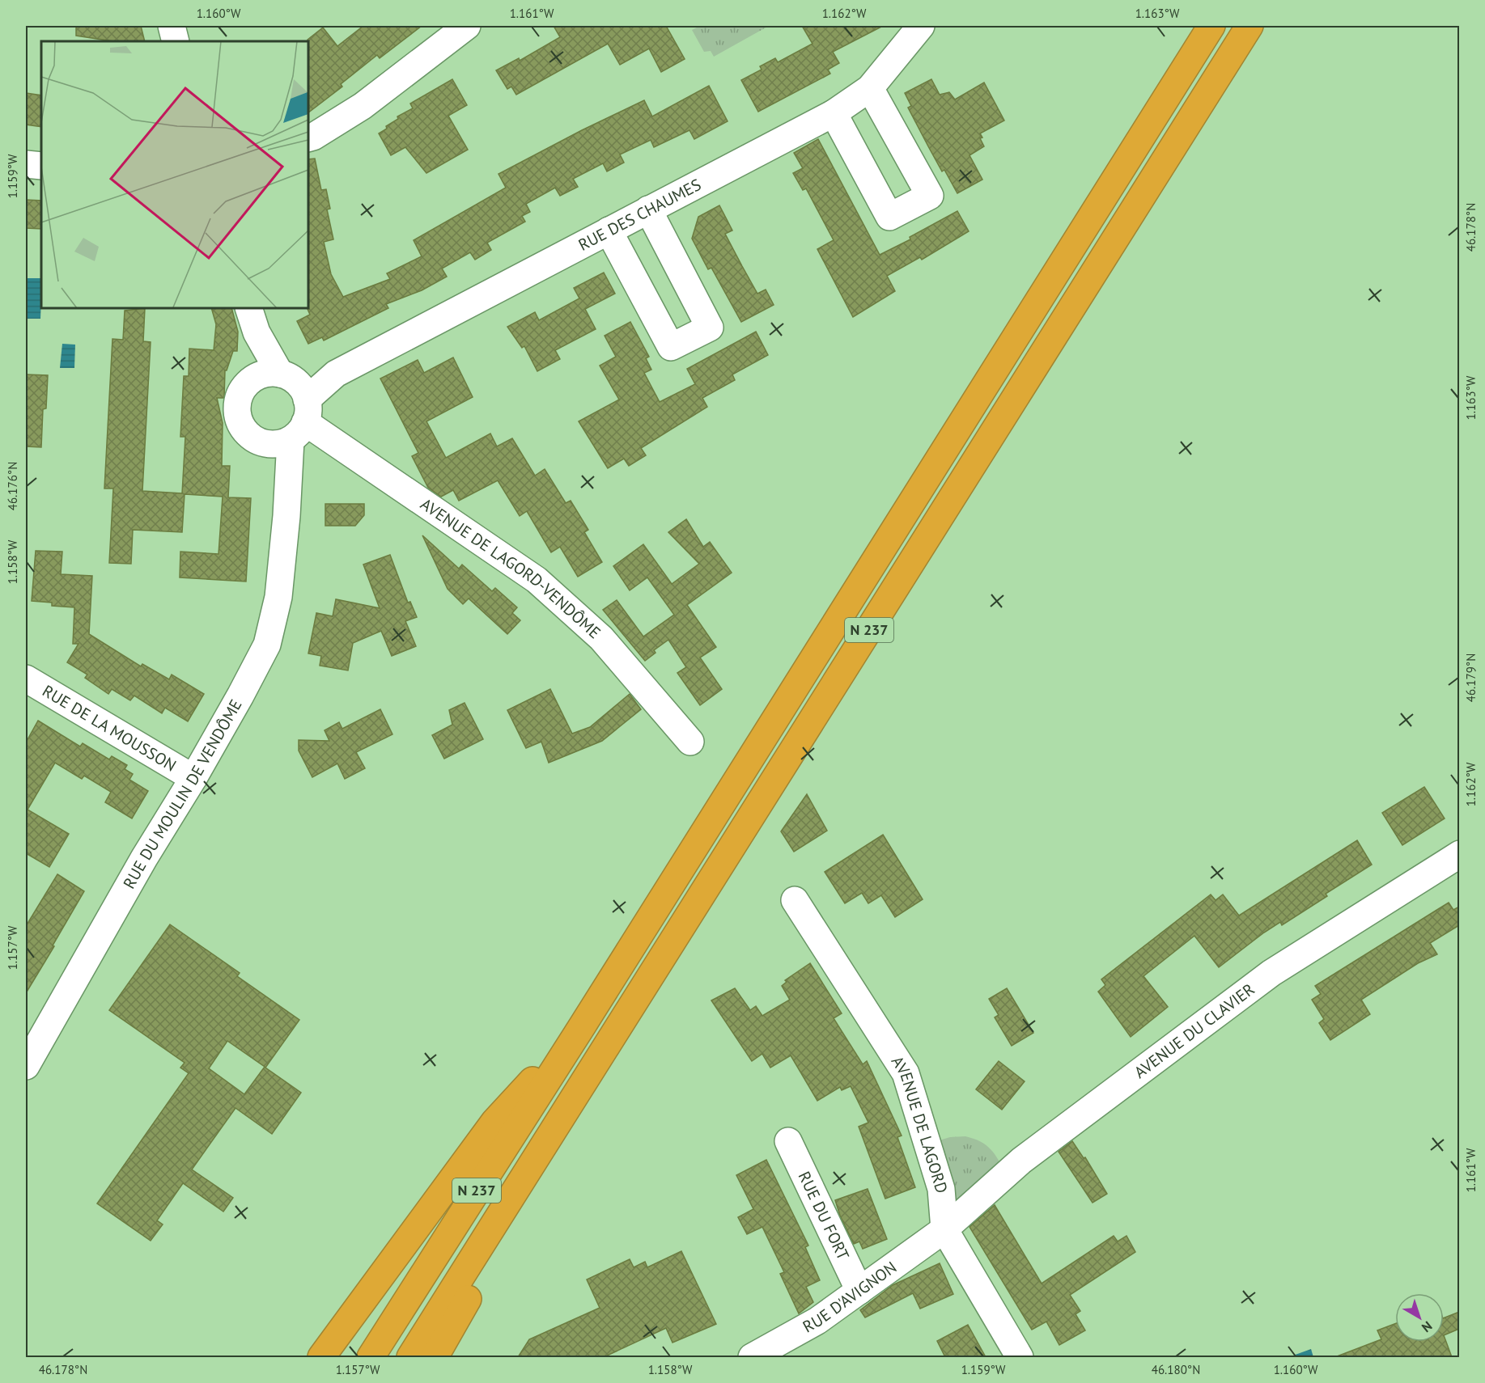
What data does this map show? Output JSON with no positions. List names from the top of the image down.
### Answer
{
  "streets": {
    "highway": ["N 237"],
    "street": [
      "RUE DES CHAUMES",
      "AVENUE DE LAGORD-VENDÔME",
      "RUE DE LA MOUSSON",
      "RUE DU MOULIN DE VENDÔME",
      "AVENUE DU CLAVIER",
      "AVENUE DE LAGORD",
      "RUE DU FORT",
      "RUE D'AVIGNON"
    ]
  },
  "crossings": [
    ["RUE DES CHAUMES", "AVENUE DE LAGORD-VENDÔME"],
    ["RUE DES CHAUMES", "RUE DU MOULIN DE VENDÔME"],
    ["AVENUE DE LAGORD-VENDÔME", "RUE DU MOULIN DE VENDÔME"],
    ["RUE DE LA MOUSSON", "RUE DU MOULIN DE VENDÔME"],
    ["AVENUE DU CLAVIER", "AVENUE DE LAGORD"],
    ["AVENUE DU CLAVIER", "RUE D'AVIGNON"],
    ["AVENUE DE LAGORD", "RUE D'AVIGNON"],
    ["RUE DU FORT", "RUE D'AVIGNON"]
  ],
  "north": "bottom right",
  "coordinates": [
    "1.160°W",
    "1.161°W",
    "1.162°W",
    "1.163°W",
    "1.159°W",
    "46.178°N",
    "46.176°N",
    "1.158°W",
    "46.179°N",
    "1.157°W",
    "46.180°N"
  ]
}
